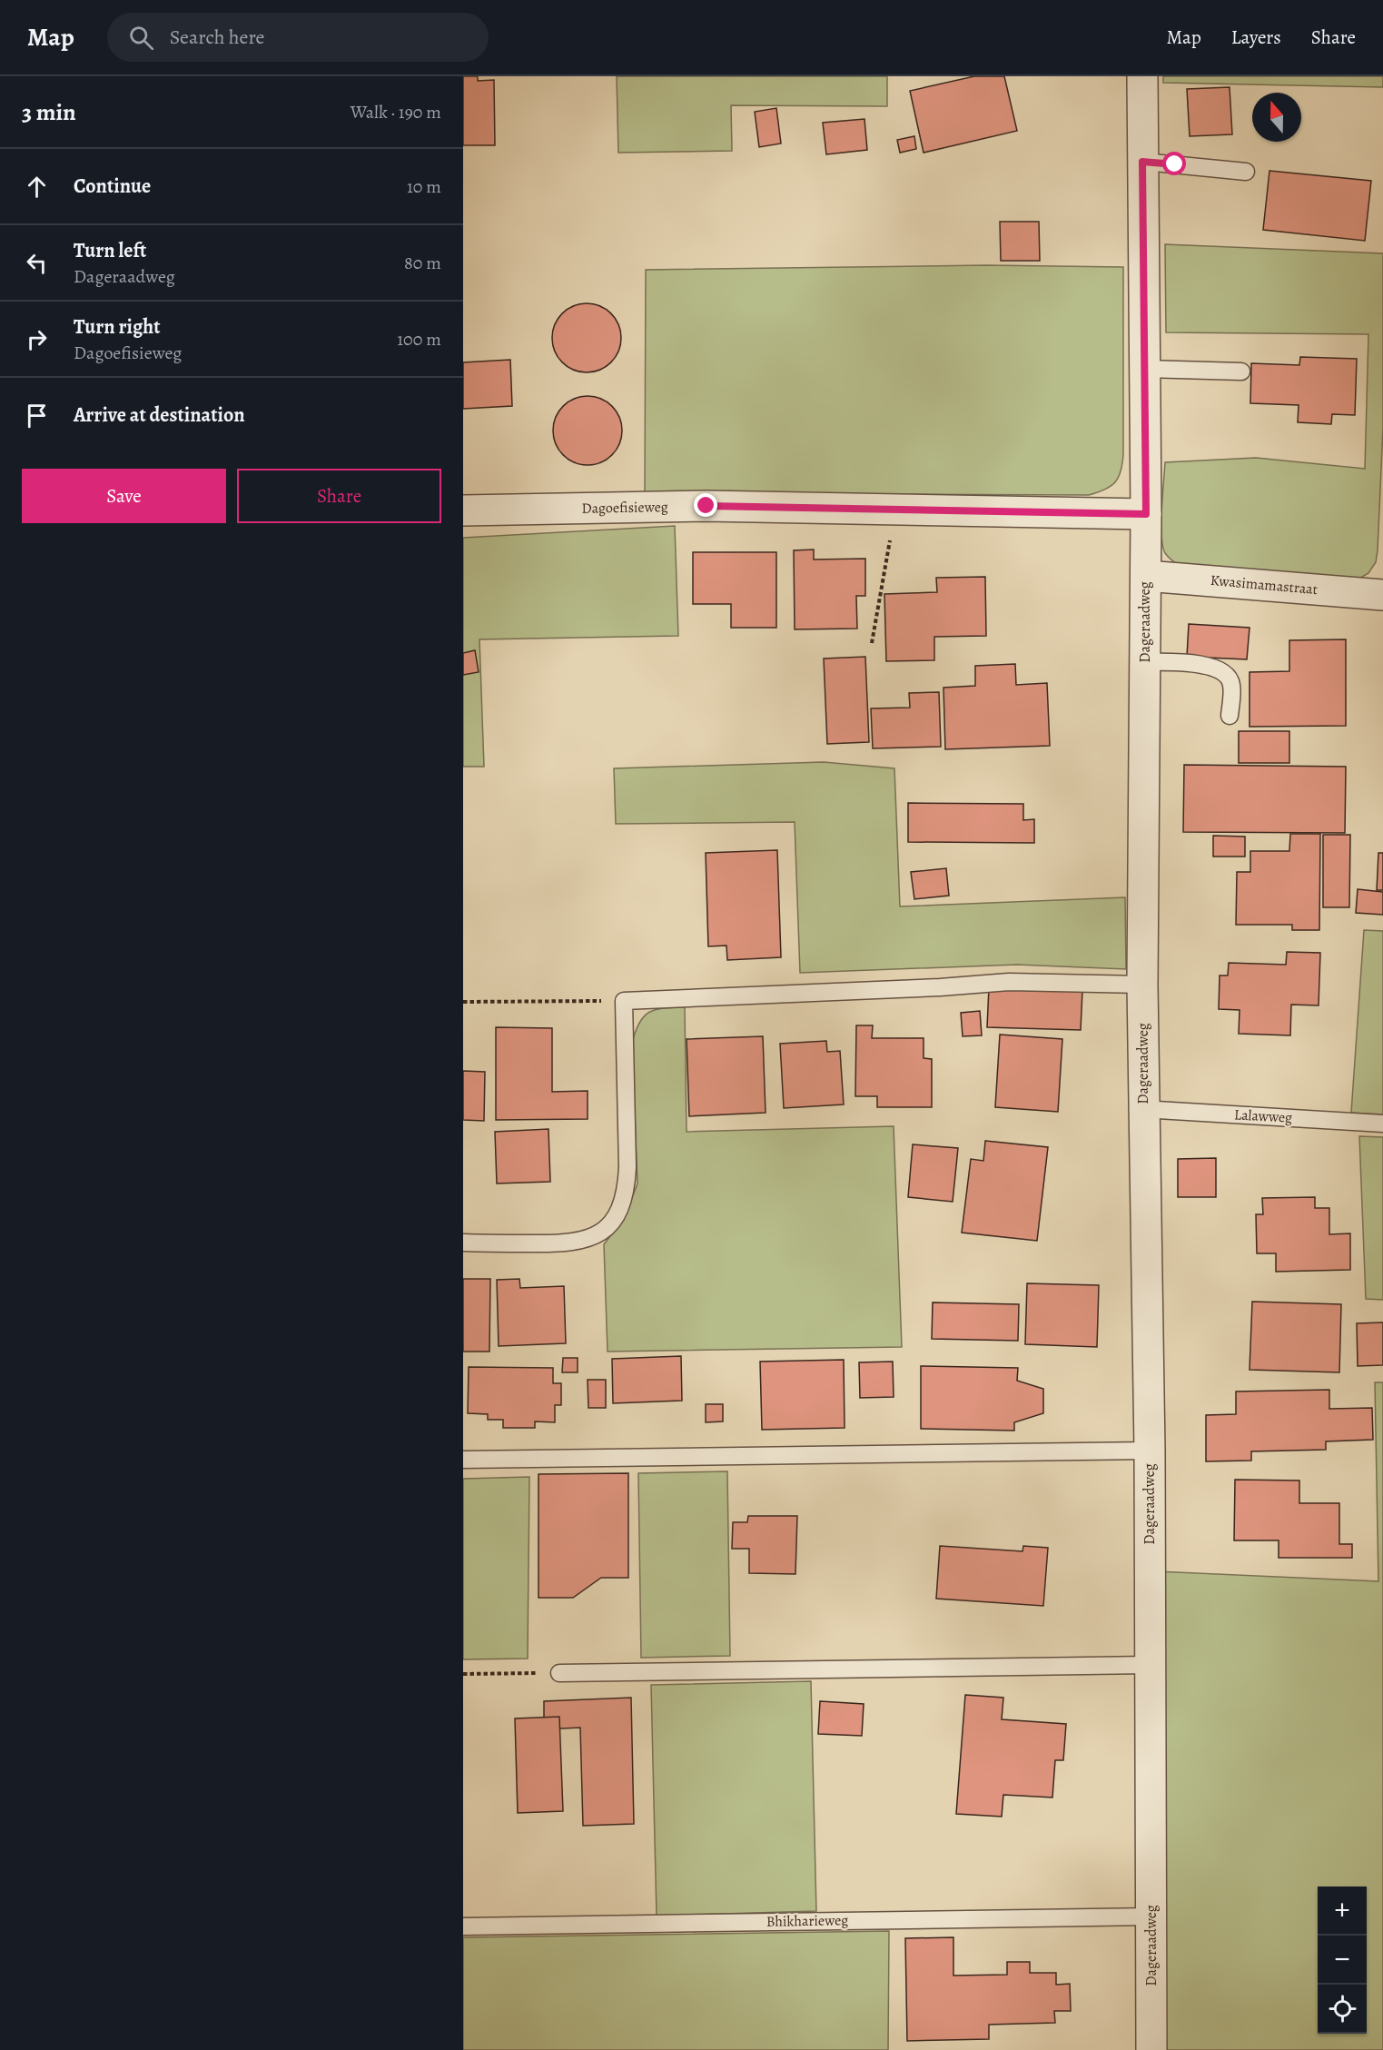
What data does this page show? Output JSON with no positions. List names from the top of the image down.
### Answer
{
  "streets": {
    "street": ["Dagoefisieweg", "Kwasimamastraat", "Dageraadweg"],
    "lane": ["Lalawweg", "Bhikharieweg"]
  },
  "crossings": [
    ["Dagoefisieweg", "Dageraadweg"],
    ["Kwasimamastraat", "Dageraadweg"],
    ["Dageraadweg", "Lalawweg"],
    ["Dageraadweg", "Bhikharieweg"]
  ],
  "north": "top",
  "page": {
    "header": "Map",
    "search": "Search here",
    "nav": ["Map", "Layers", "Share"],
    "heading": ["3 min", "Walk · 190 m"],
    "list": [
      ["Continue", "10 m"],
      ["Turn left", "Dageraadweg", "80 m"],
      ["Turn right", "Dagoefisieweg", "100 m"],
      "Arrive at destination"
    ],
    "buttons": ["Save", "Share"],
    "map_buttons": ["+", "−"]
  }
}
